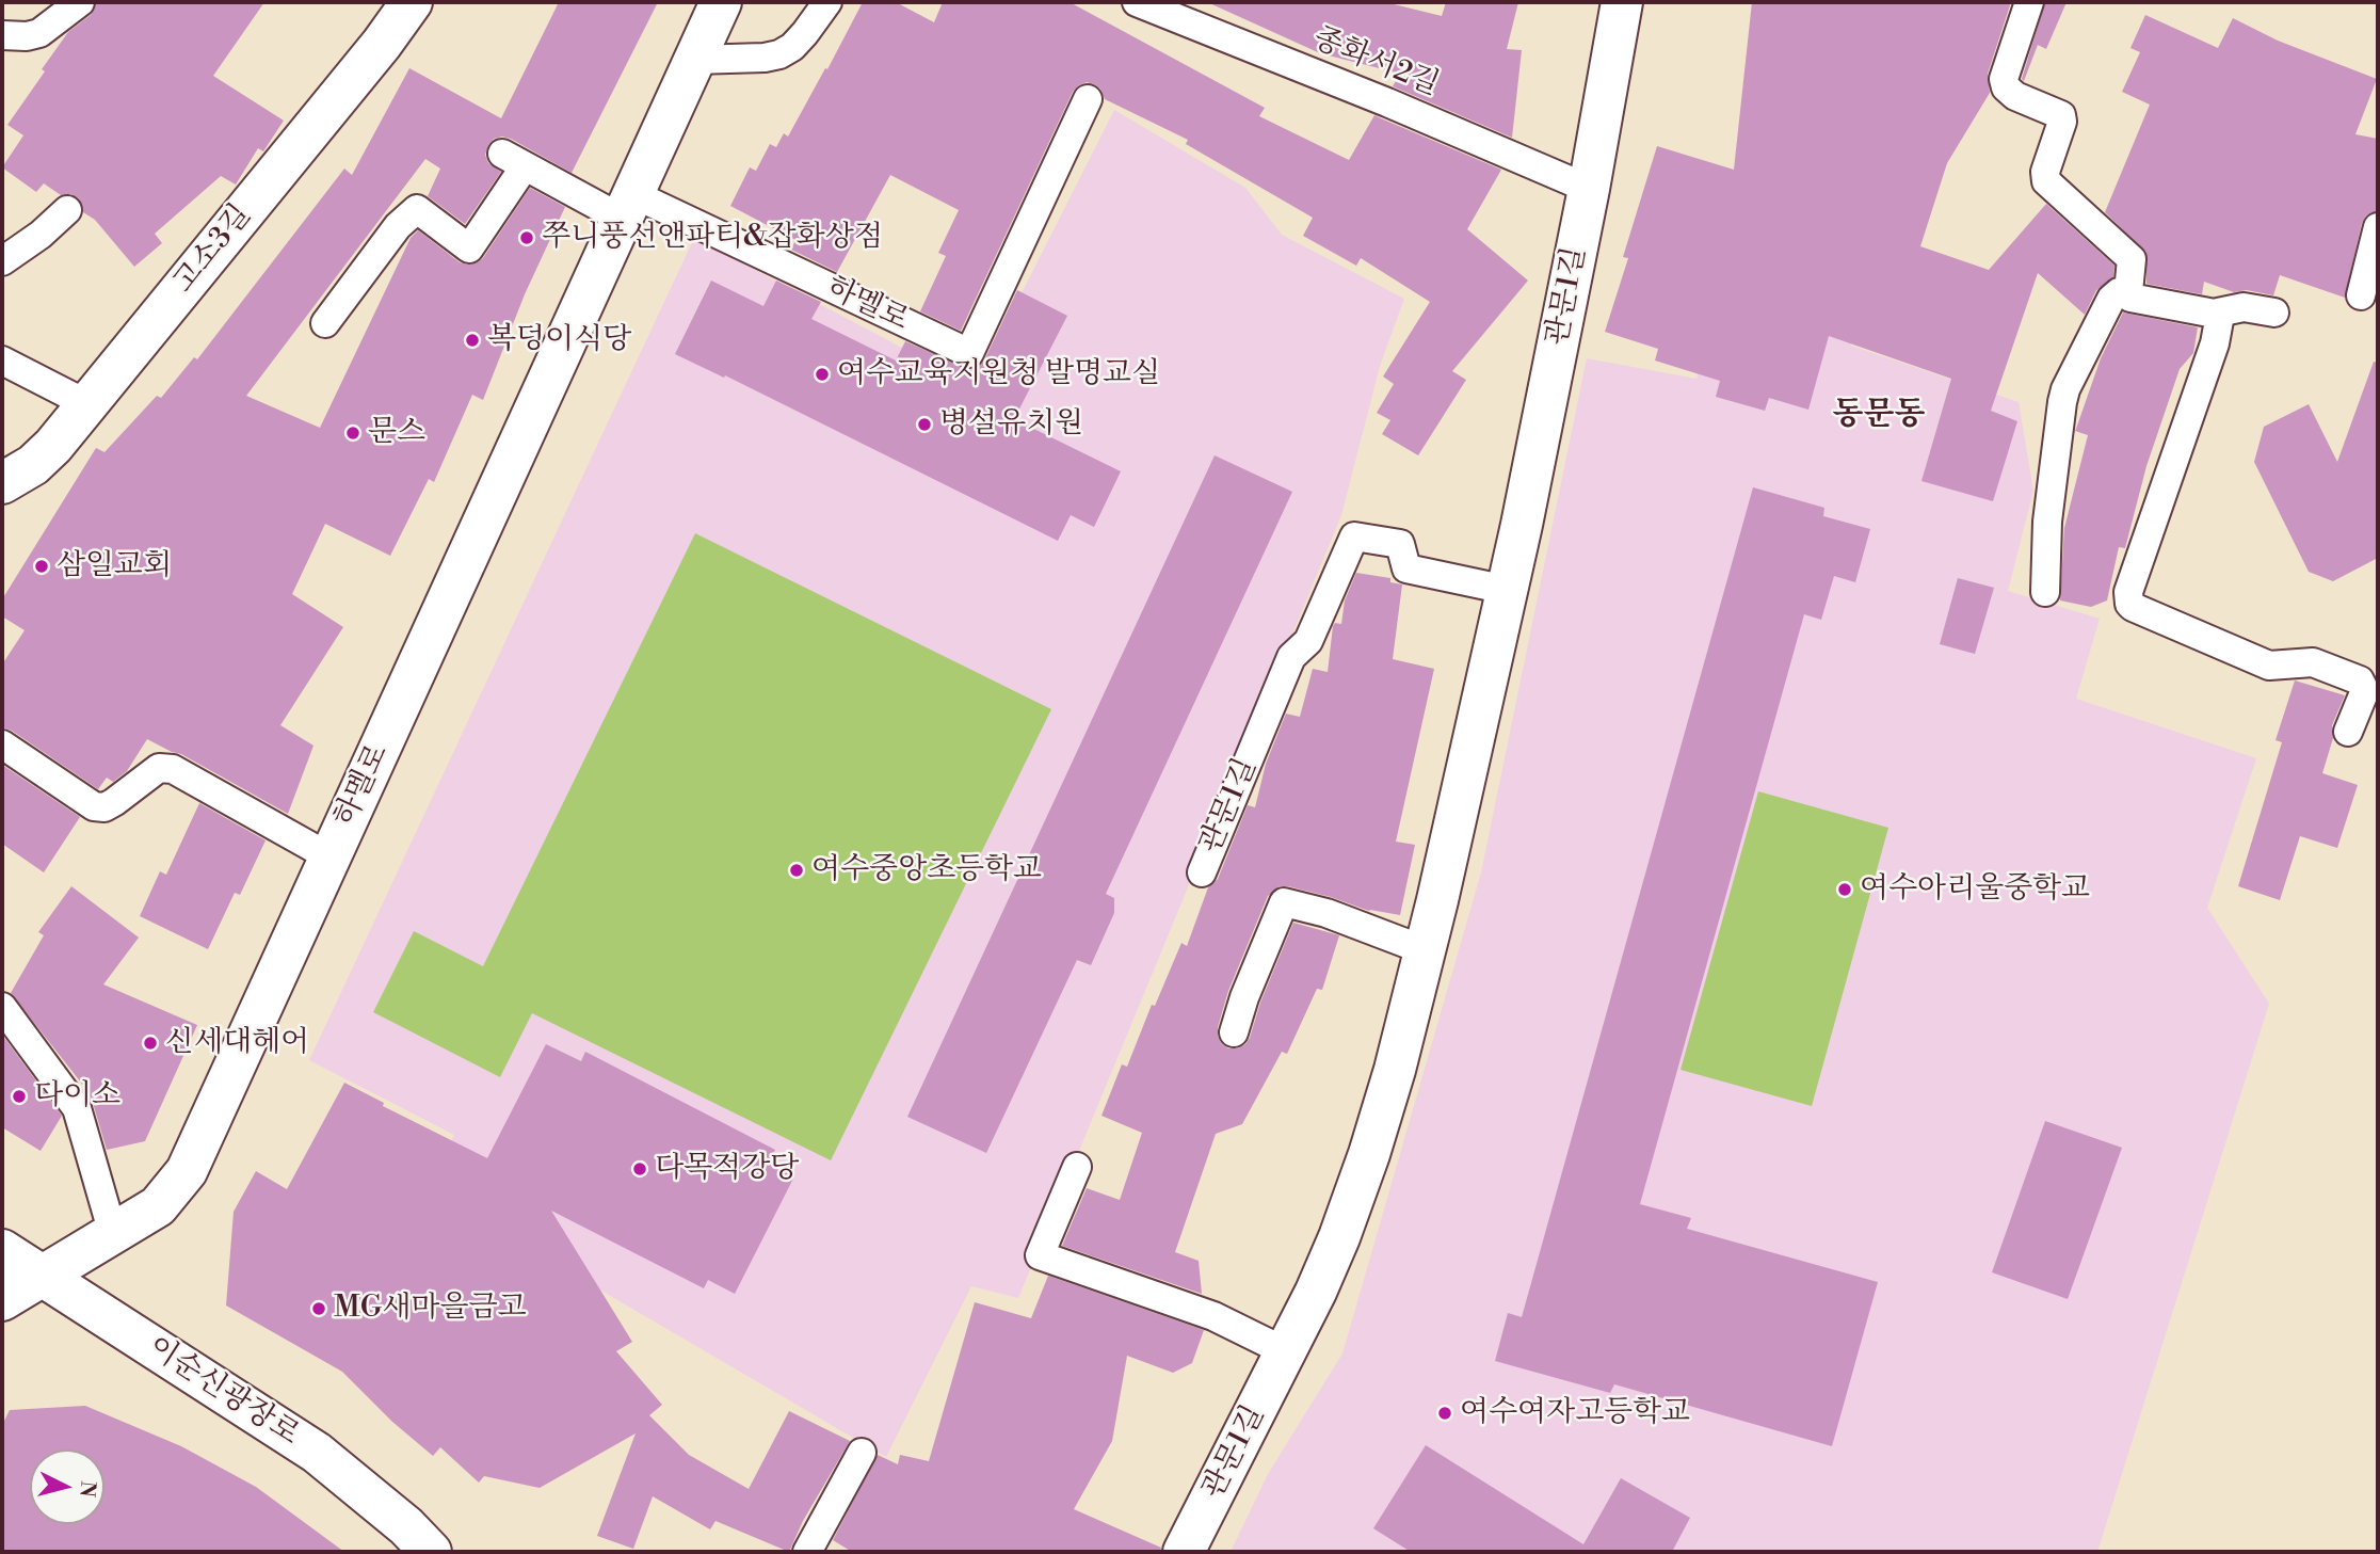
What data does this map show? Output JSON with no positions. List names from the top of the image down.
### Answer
{
  "streets": {
    "street": [
      "고소3길",
      "관문1길",
      "하멜로",
      "이순신광장로"
    ],
    "lane": ["종화서2길"]
  },
  "crossings": [
    ["종화서2길", "관문1길"],
    ["하멜로", "이순신광장로"]
  ],
  "districts": ["동문동"],
  "places": [
    "쭈니풍선앤파티&잡화상점",
    "복덩이식당",
    "여수교육지원청 발명교실",
    "병설유치원",
    "문스",
    "삼일교회",
    "여수중앙초등학교",
    "여수아리울중학교",
    "신세대헤어",
    "다이소",
    "다목적강당",
    "MG새마을금고",
    "여수여자고등학교"
  ],
  "north": "right"
}
